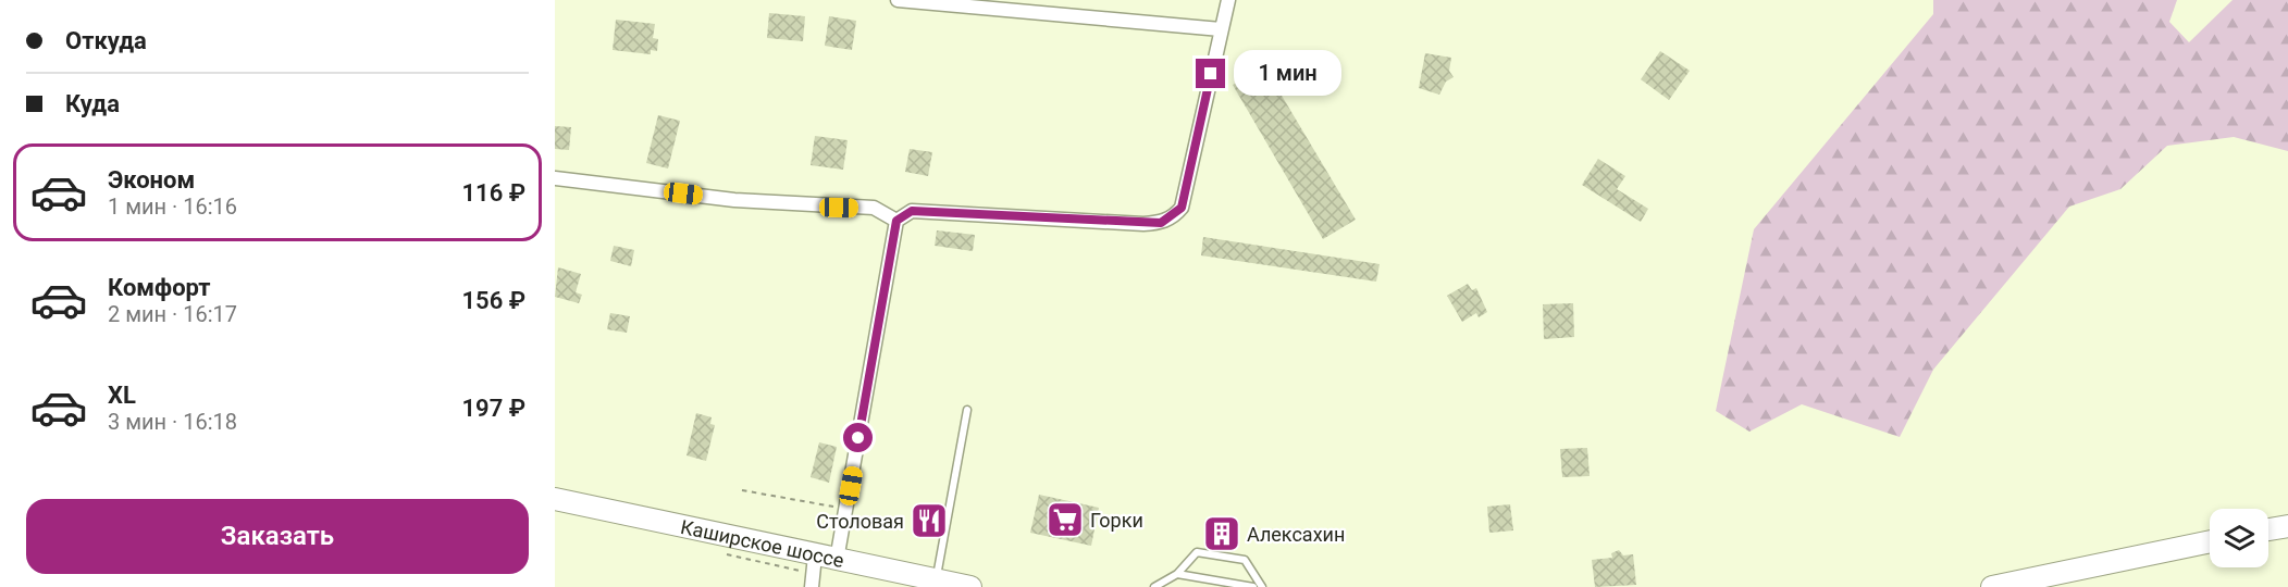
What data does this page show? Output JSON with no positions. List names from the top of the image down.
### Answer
{
  "streets": {
    "main road": ["Каширское шоссе"]
  },
  "places": {
    "supermarket": ["Горки"],
    "restaurant": ["Столовая"],
    "building": ["Алексахин"]
  },
  "page": {
    "banner": ["Откуда", "Куда"],
    "bubble": "1 мин",
    "list": [
      {
        "name": "Эконом",
        "note": "1 мин · 16:16",
        "value": "116 ₽"
      },
      {
        "name": "Комфорт",
        "note": "2 мин · 16:17",
        "value": "156 ₽"
      },
      {
        "name": "XL",
        "note": "3 мин · 16:18",
        "value": "197 ₽"
      }
    ],
    "buttons": "Заказать"
  }
}
